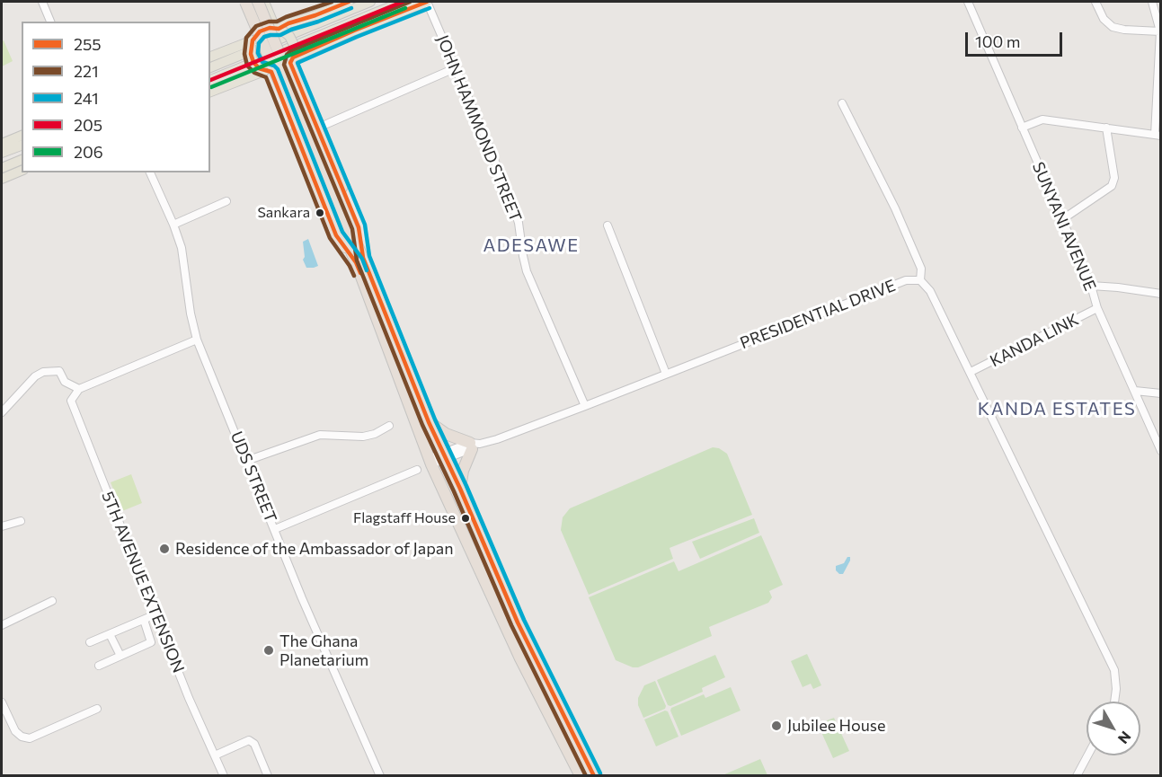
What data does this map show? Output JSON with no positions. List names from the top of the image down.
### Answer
{
  "streets": {
    "street": [
      "JOHN HAMMOND STREET",
      "SUNYANI AVENUE",
      "PRESIDENTIAL DRIVE",
      "KANDA LINK",
      "UDS STREET",
      "5TH AVENUE EXTENSION"
    ]
  },
  "crossings": [
    ["JOHN HAMMOND STREET", "PRESIDENTIAL DRIVE"],
    ["SUNYANI AVENUE", "KANDA LINK"]
  ],
  "districts": ["ADESAWE", "KANDA ESTATES"],
  "places": [
    "Sankara",
    "Flagstaff House",
    "Residence of the Ambassador of Japan",
    "The Ghana Planetarium",
    "Jubilee House"
  ],
  "lines": [
    "transit line 255",
    "transit line 221",
    "transit line 205",
    "transit line 241",
    "transit line 206"
  ],
  "legend": [
    "255",
    "221",
    "241",
    "205",
    "206"
  ],
  "scale_bar": "100 m",
  "north": "bottom right"
}
